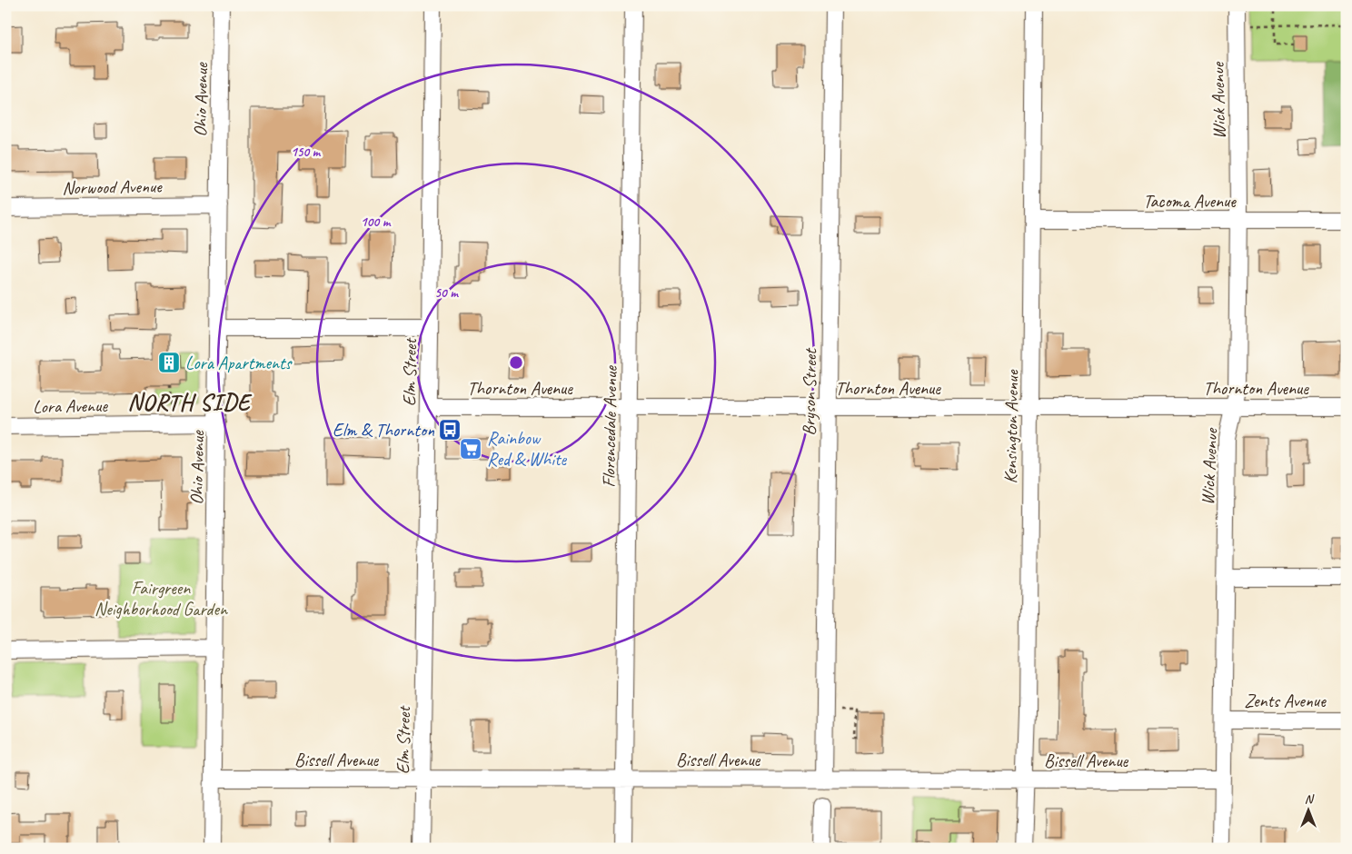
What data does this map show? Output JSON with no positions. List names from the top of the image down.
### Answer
{
  "streets": {
    "street": [
      "Ohio Avenue",
      "Wick Avenue",
      "Norwood Avenue",
      "Tacoma Avenue",
      "Elm Street",
      "Thornton Avenue",
      "Bryson Street",
      "Lora Avenue",
      "Florencedale Avenue",
      "Kensington Avenue",
      "Zents Avenue",
      "Bissell Avenue"
    ]
  },
  "crossings": [
    ["Ohio Avenue", "Norwood Avenue"],
    ["Ohio Avenue", "Lora Avenue"],
    ["Ohio Avenue", "Bissell Avenue"],
    ["Wick Avenue", "Tacoma Avenue"],
    ["Wick Avenue", "Thornton Avenue"],
    ["Wick Avenue", "Zents Avenue"],
    ["Wick Avenue", "Bissell Avenue"],
    ["Tacoma Avenue", "Kensington Avenue"],
    ["Elm Street", "Thornton Avenue"],
    ["Elm Street", "Bissell Avenue"],
    ["Thornton Avenue", "Bryson Street"],
    ["Thornton Avenue", "Florencedale Avenue"],
    ["Thornton Avenue", "Kensington Avenue"],
    ["Bryson Street", "Bissell Avenue"],
    ["Florencedale Avenue", "Bissell Avenue"],
    ["Kensington Avenue", "Bissell Avenue"]
  ],
  "districts": ["NORTH SIDE"],
  "parks": ["Fairgreen Neighborhood Garden"],
  "places": {
    "building": ["Lora Apartments"],
    "bus stop": ["Elm & Thornton"],
    "supermarket": ["Rainbow Red & White"]
  },
  "north": "top",
  "rings": ["150 m", "100 m", "50 m"]
}
